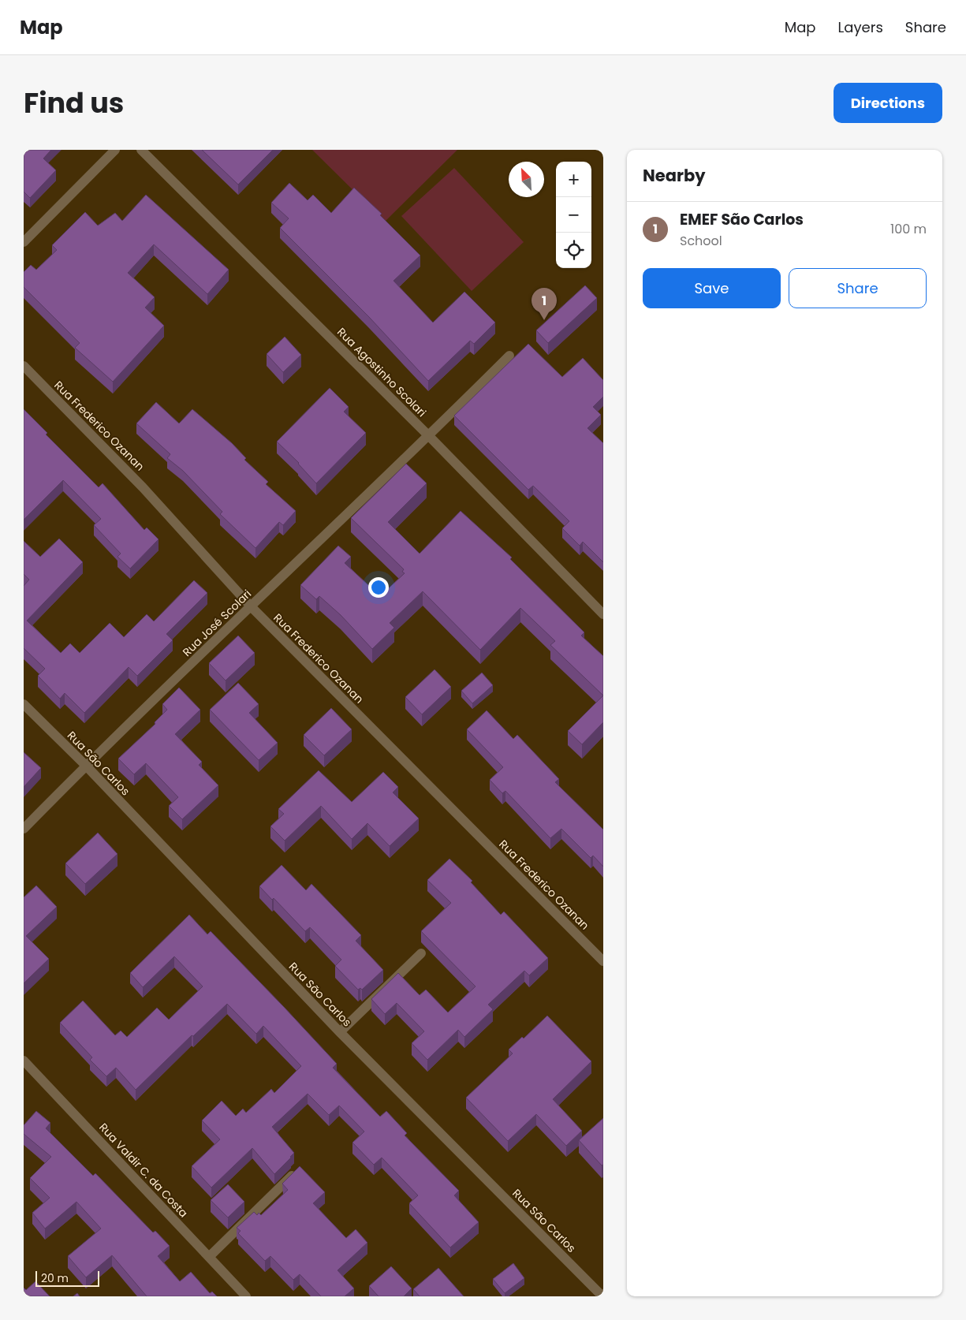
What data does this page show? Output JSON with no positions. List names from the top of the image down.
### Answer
{
  "streets": {
    "street": [
      "Rua Agostinho Scolari",
      "Rua Frederico Ozanan",
      "Rua José Scolari",
      "Rua São Carlos",
      "Rua Valdir C. da Costa"
    ]
  },
  "crossings": [
    ["Rua Agostinho Scolari", "Rua José Scolari"],
    ["Rua Frederico Ozanan", "Rua José Scolari"],
    ["Rua José Scolari", "Rua São Carlos"]
  ],
  "scale_bar": "20 m",
  "north": "top left",
  "page": {
    "header": "Map",
    "nav": ["Map", "Layers", "Share"],
    "title": "Find us",
    "buttons": [
      "Directions",
      ["Save", "Share"]
    ],
    "heading": "Nearby",
    "map_buttons": ["+", "−"],
    "list": [
      {
        "mark": "1",
        "name": "EMEF São Carlos",
        "note": "School",
        "value": "100 m"
      }
    ],
    "pins": "1",
    "scale": "20 m"
  }
}
